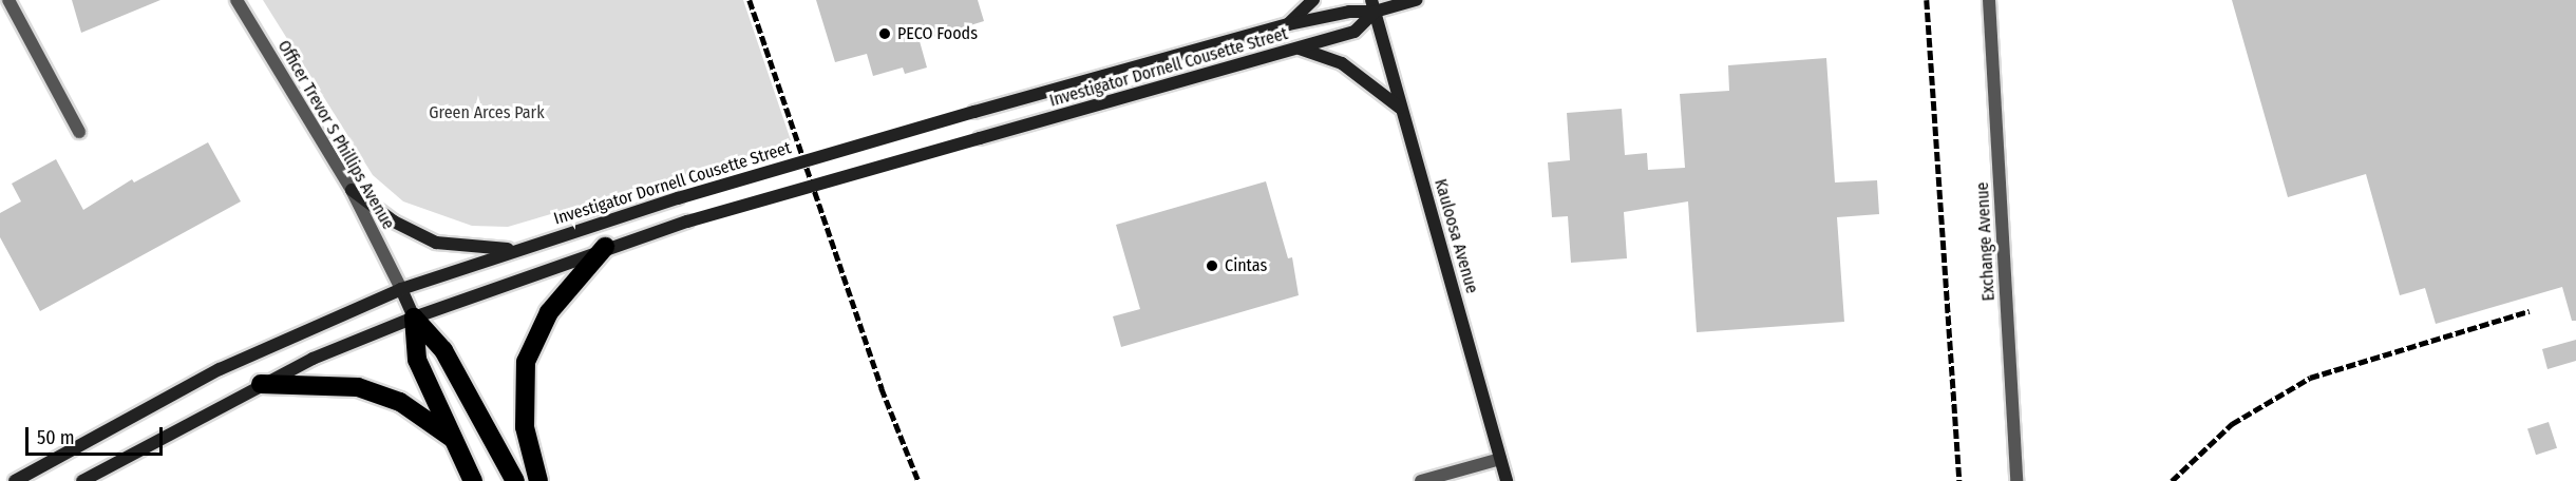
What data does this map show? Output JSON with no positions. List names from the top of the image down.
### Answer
{
  "streets": {
    "main road": ["Investigator Dornell Cousette Street", "Kauloosa Avenue"],
    "street": ["Officer Trevor S Phillips Avenue", "Exchange Avenue"]
  },
  "crossings": [
    ["Investigator Dornell Cousette Street", "Officer Trevor S Phillips Avenue"],
    ["Investigator Dornell Cousette Street", "Kauloosa Avenue"]
  ],
  "parks": ["Green Arces Park"],
  "places": ["PECO Foods", "Cintas"],
  "scale_bar": "50 m"
}
